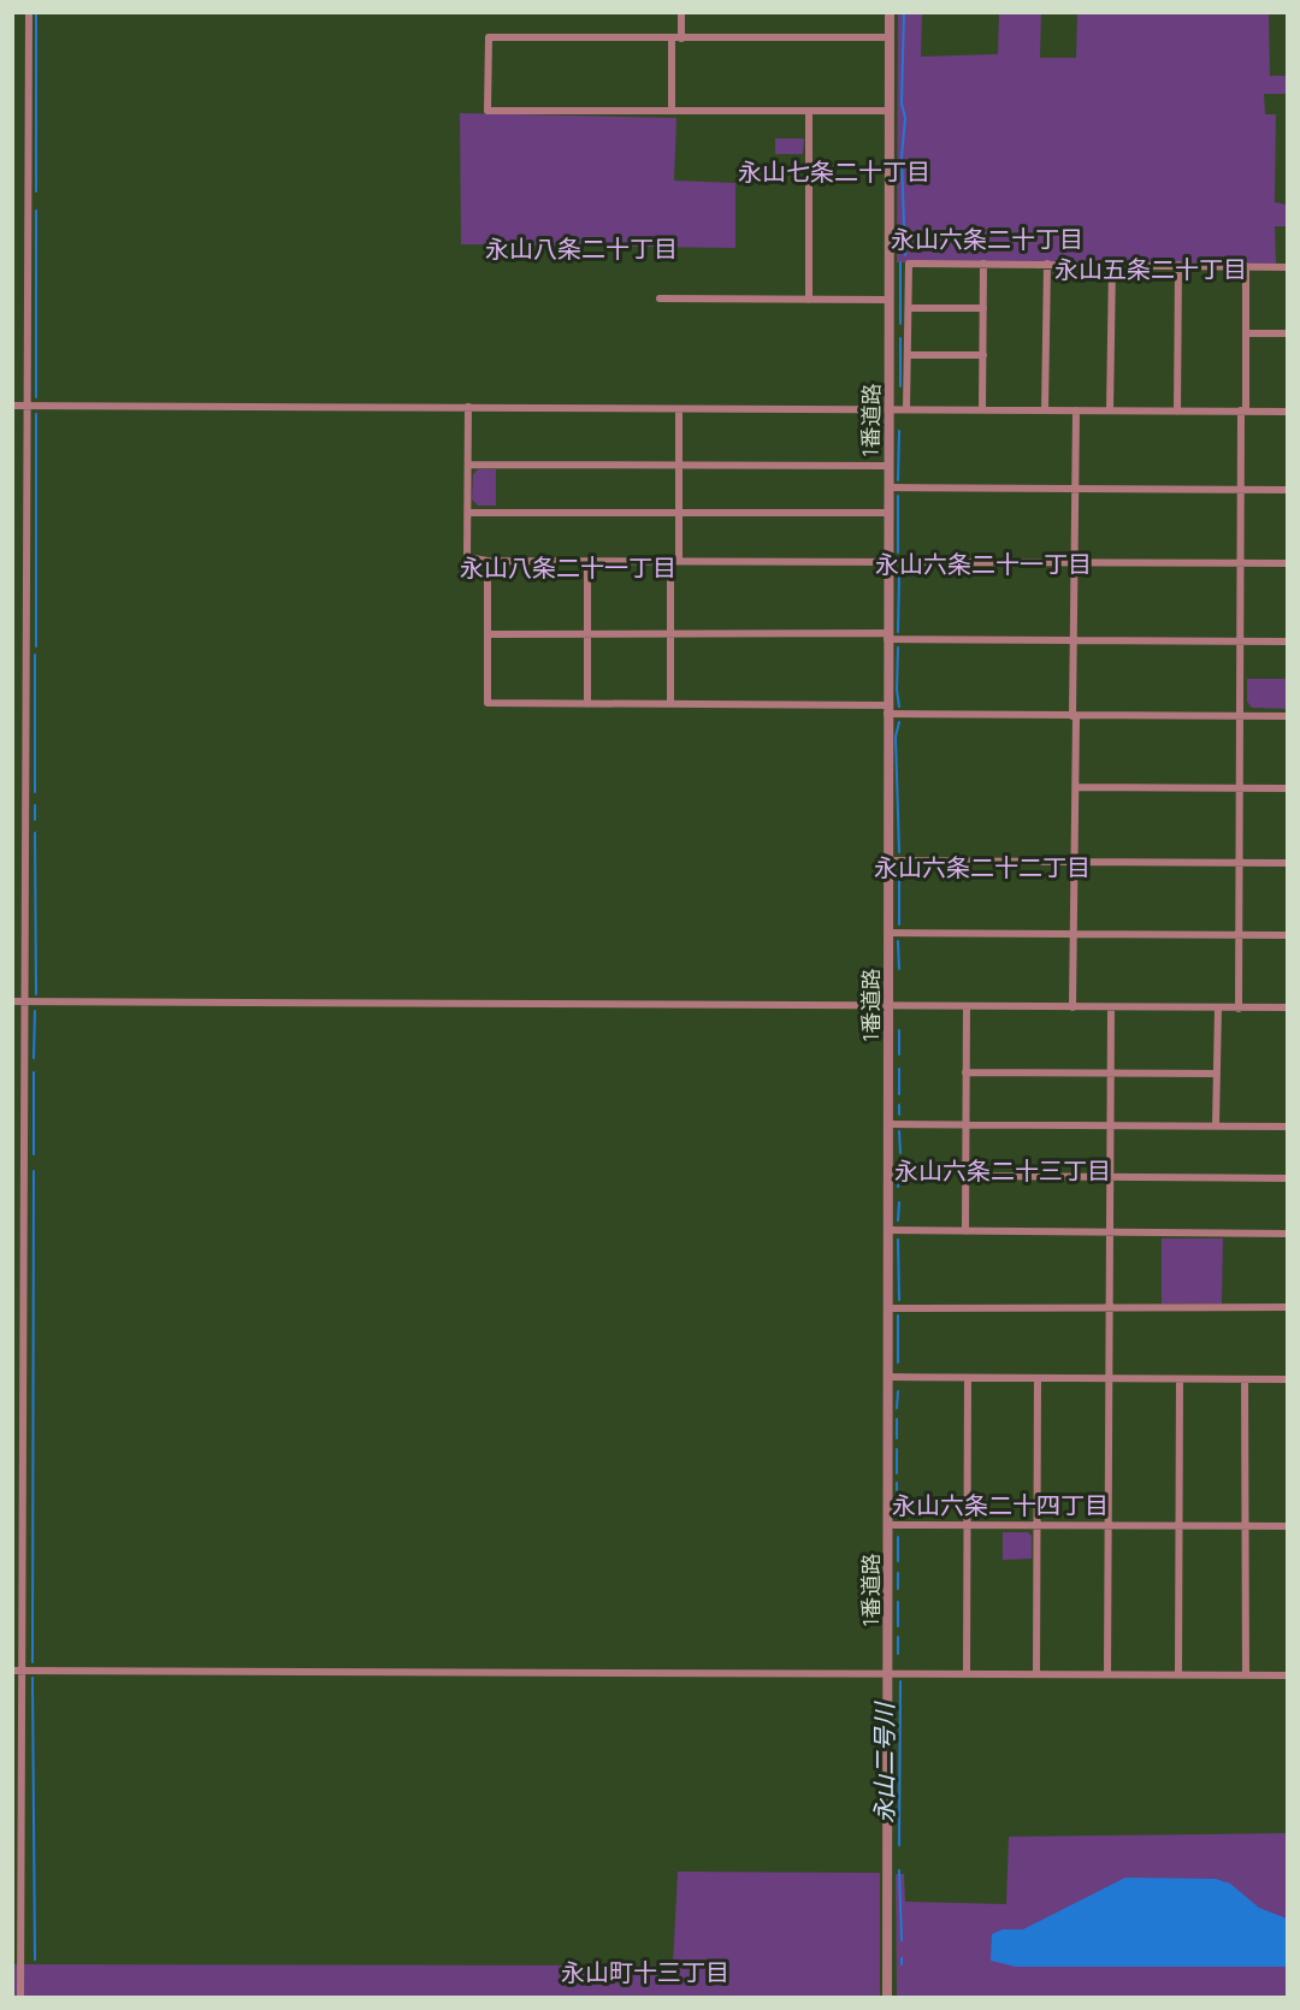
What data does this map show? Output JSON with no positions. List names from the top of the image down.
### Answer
{
  "streets": {
    "street": ["1番道路"]
  },
  "districts": [
    "永山七条二十丁目",
    "永山六条二十丁目",
    "永山八条二十丁目",
    "永山五条二十丁目",
    "永山六条二十一丁目",
    "永山八条二十一丁目",
    "永山六条二十二丁目",
    "永山六条二十三丁目",
    "永山六条二十四丁目",
    "永山町十三丁目"
  ],
  "water": ["永山二号川"]
}
